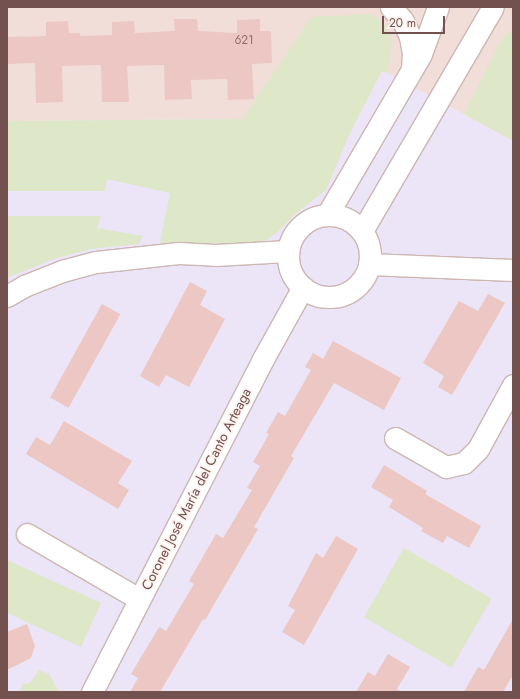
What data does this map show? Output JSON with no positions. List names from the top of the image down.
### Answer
{
  "streets": {
    "lane": ["Coronel José María del Canto Arteaga"]
  },
  "house_numbers": ["621"],
  "scale_bar": "20 m"
}
